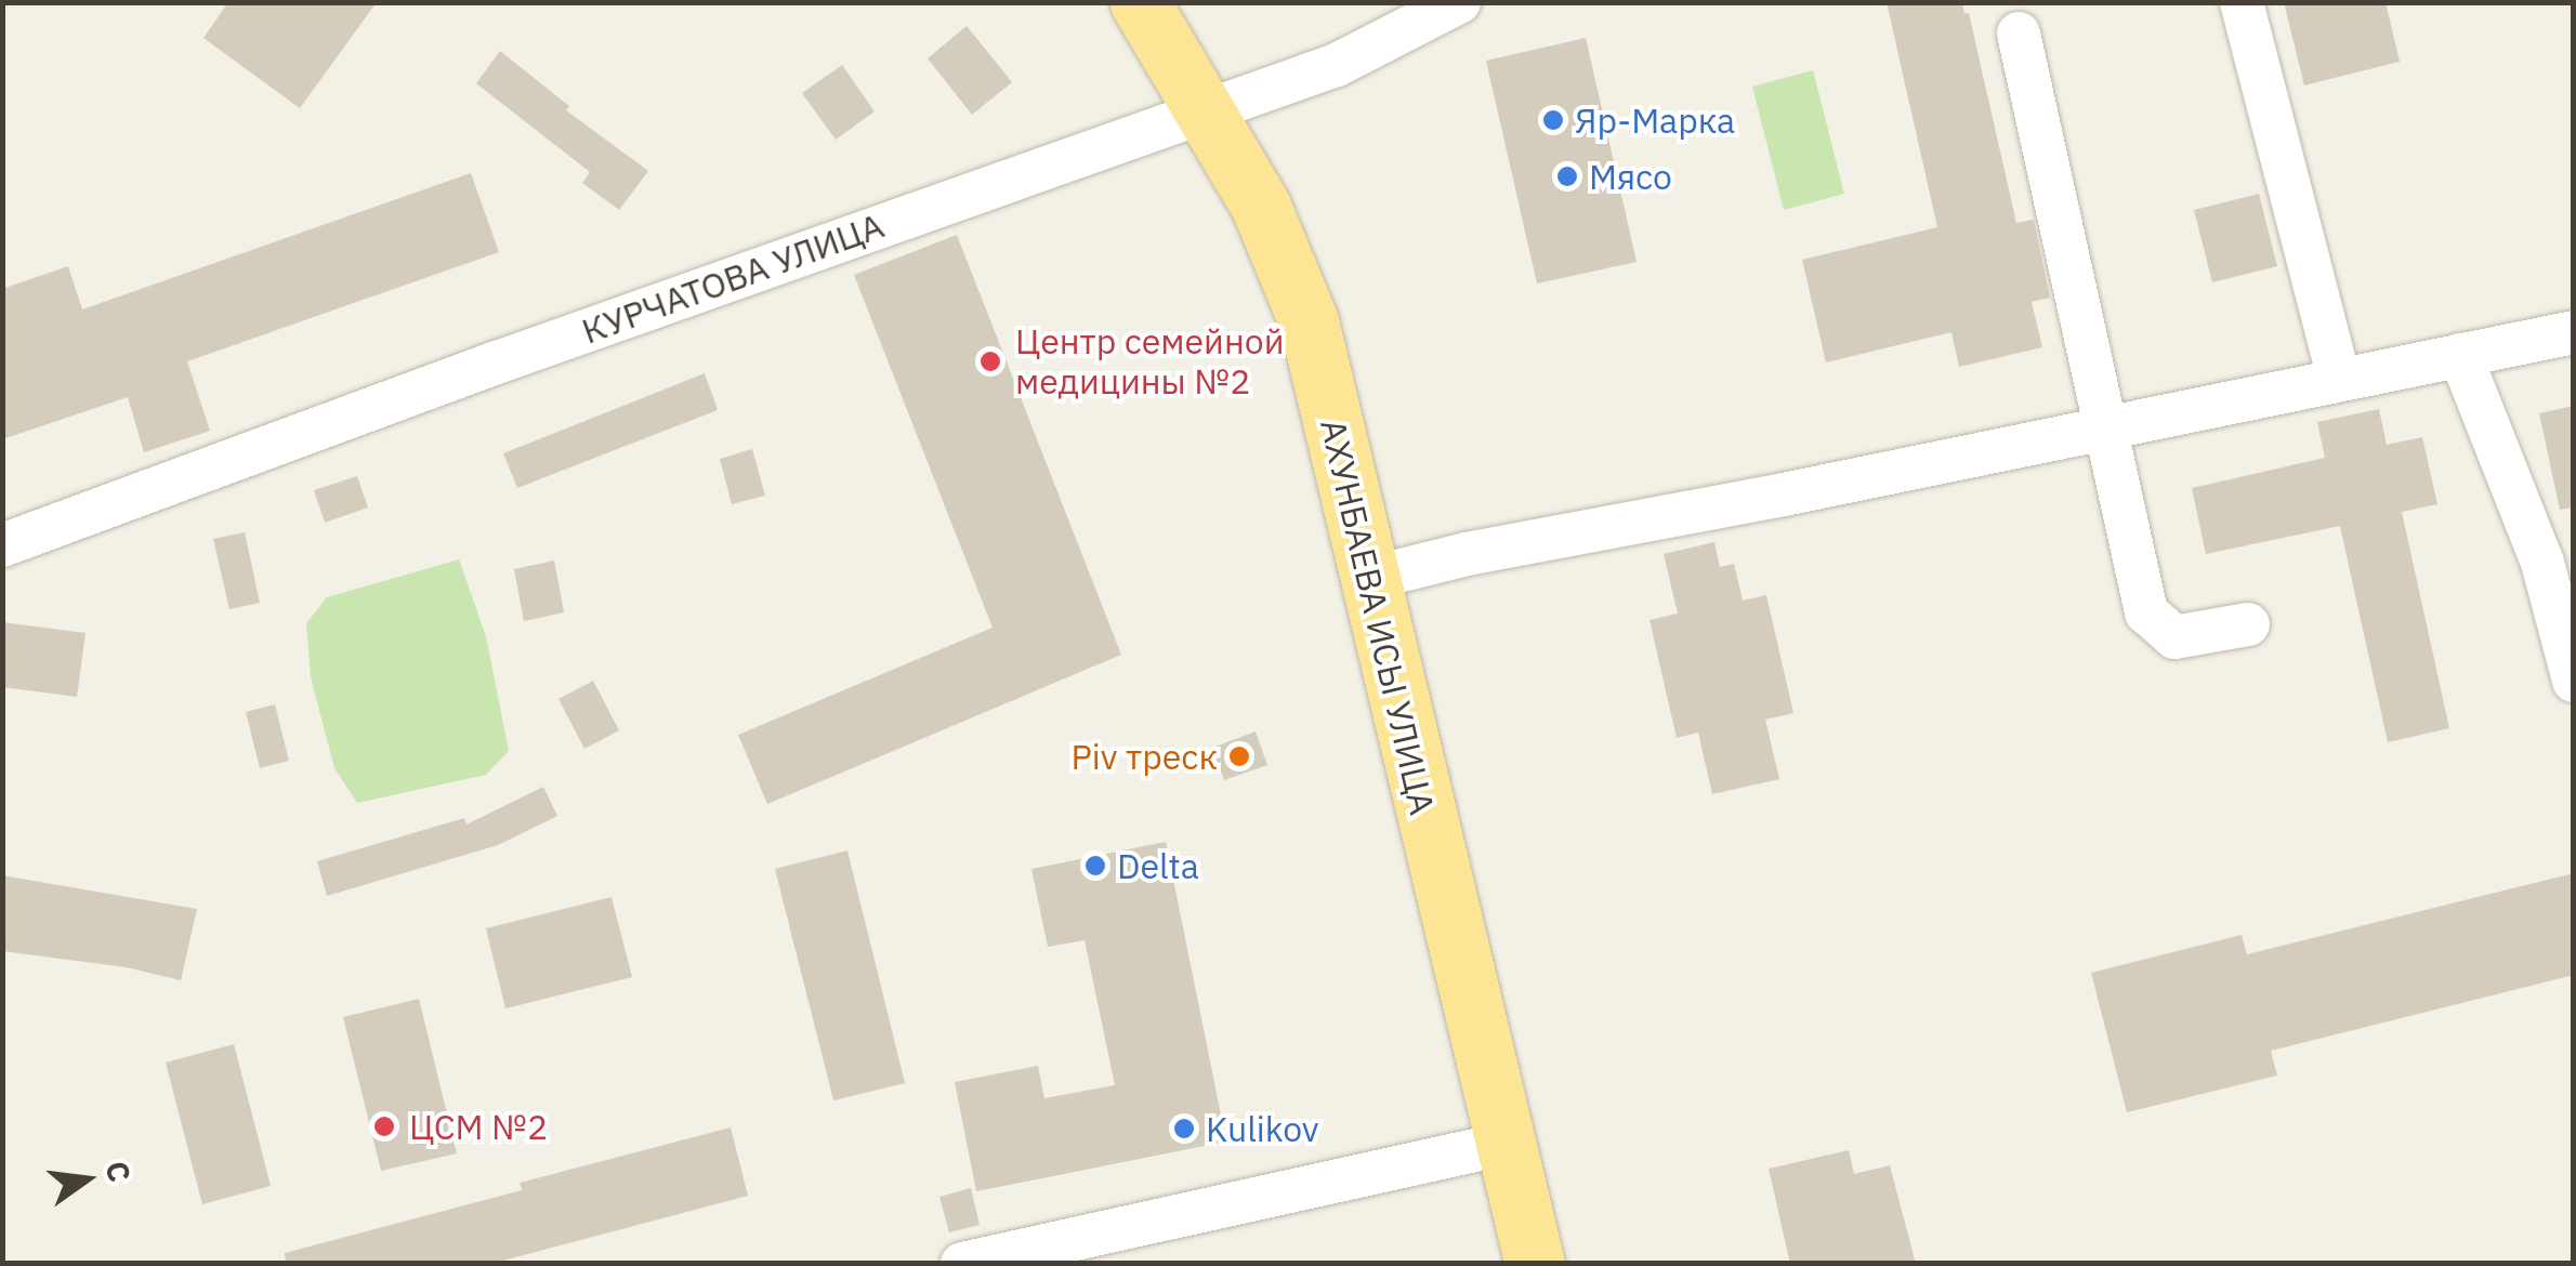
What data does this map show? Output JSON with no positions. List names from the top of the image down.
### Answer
{
  "streets": {
    "main road": ["АХУНБАЕВА ИСЫ УЛИЦА"],
    "street": ["КУРЧАТОВА УЛИЦА"]
  },
  "crossings": [
    ["КУРЧАТОВА УЛИЦА", "АХУНБАЕВА ИСЫ УЛИЦА"]
  ],
  "places": [
    "Яр-Марка",
    "Мясо",
    "Центр семейной медицины №2",
    "Piv треск",
    "Delta",
    "ЦСМ №2",
    "Kulikov"
  ],
  "north": "right"
}
